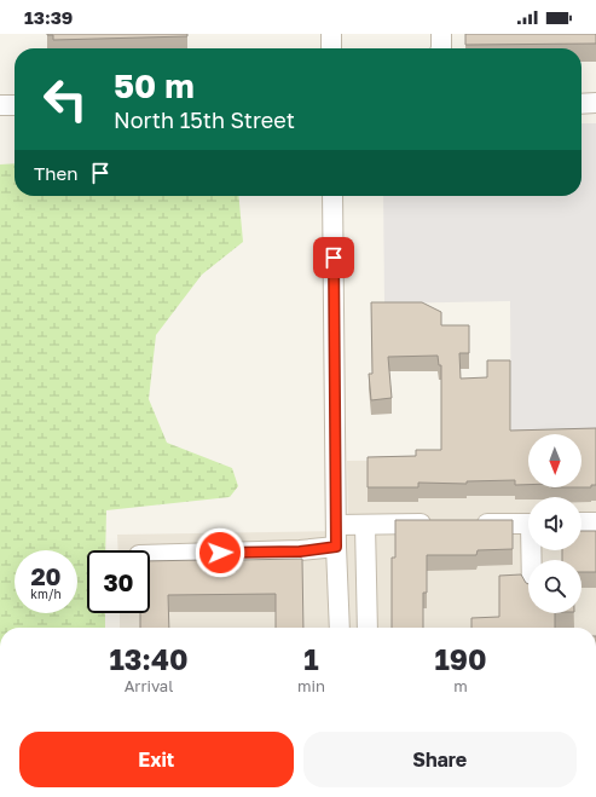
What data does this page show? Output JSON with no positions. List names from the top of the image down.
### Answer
{
  "north": "bottom",
  "page": {
    "status": "13:39",
    "turn": ["50 m", "North 15th Street"],
    "then": "Then",
    "speed": "20 km/h",
    "limit": "30",
    "eta": [
      "13:40",
      "Arrival",
      "1",
      "min",
      "190",
      "m"
    ],
    "buttons": ["Exit", "Share"]
  }
}
